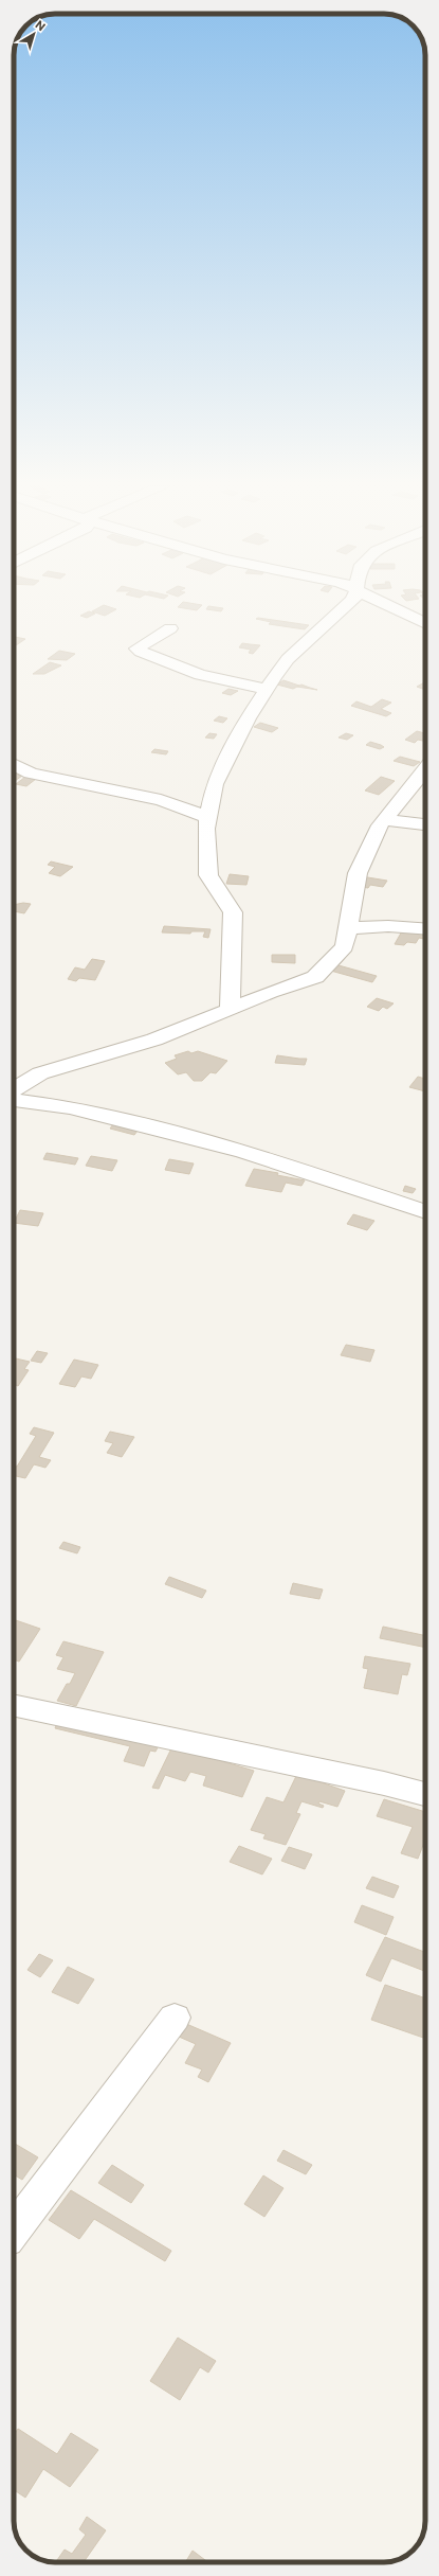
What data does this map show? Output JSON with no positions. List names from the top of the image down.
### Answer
{
  "north": "top right"
}
